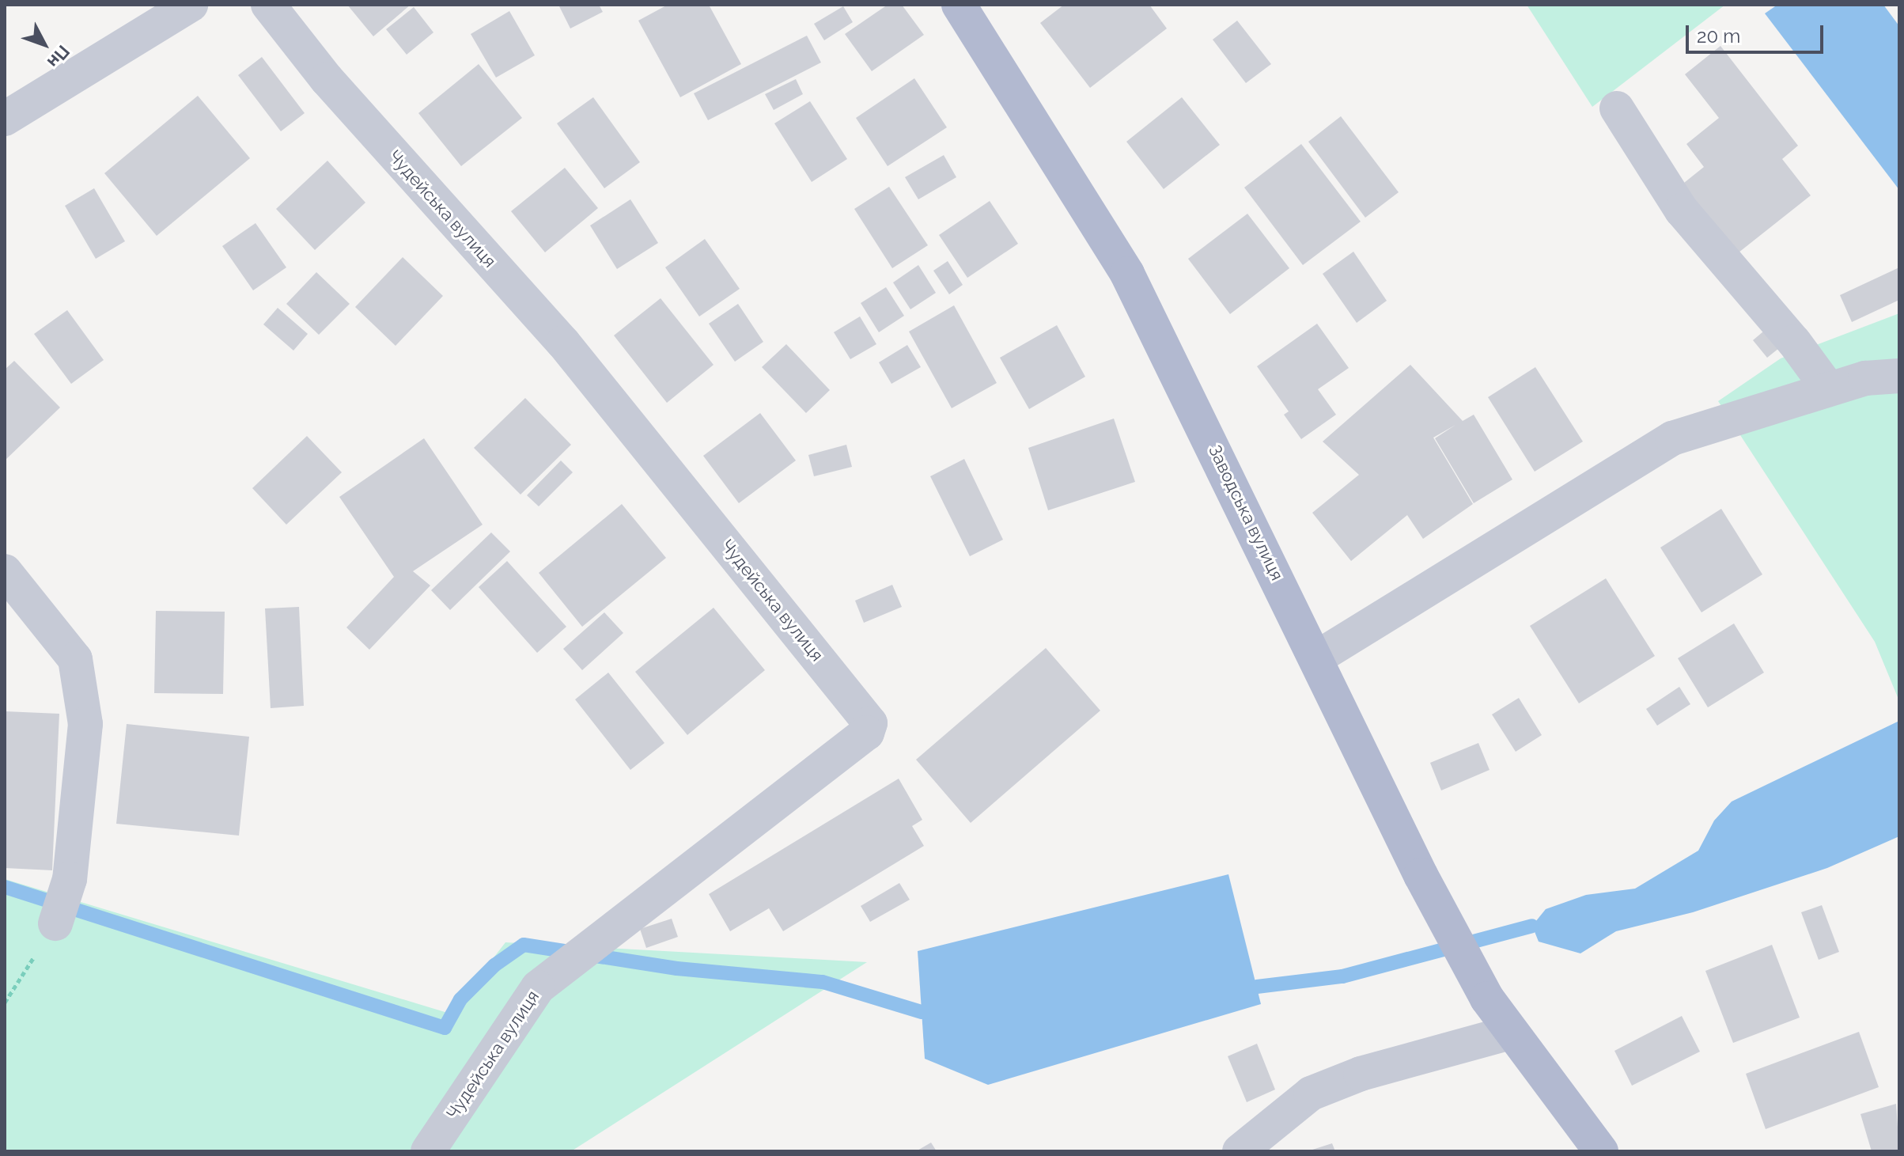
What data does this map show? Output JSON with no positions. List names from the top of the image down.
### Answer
{
  "streets": {
    "main road": ["Заводська вулиця"],
    "street": ["Чудейська вулиця"]
  },
  "scale_bar": "20 m",
  "north": "bottom right"
}
